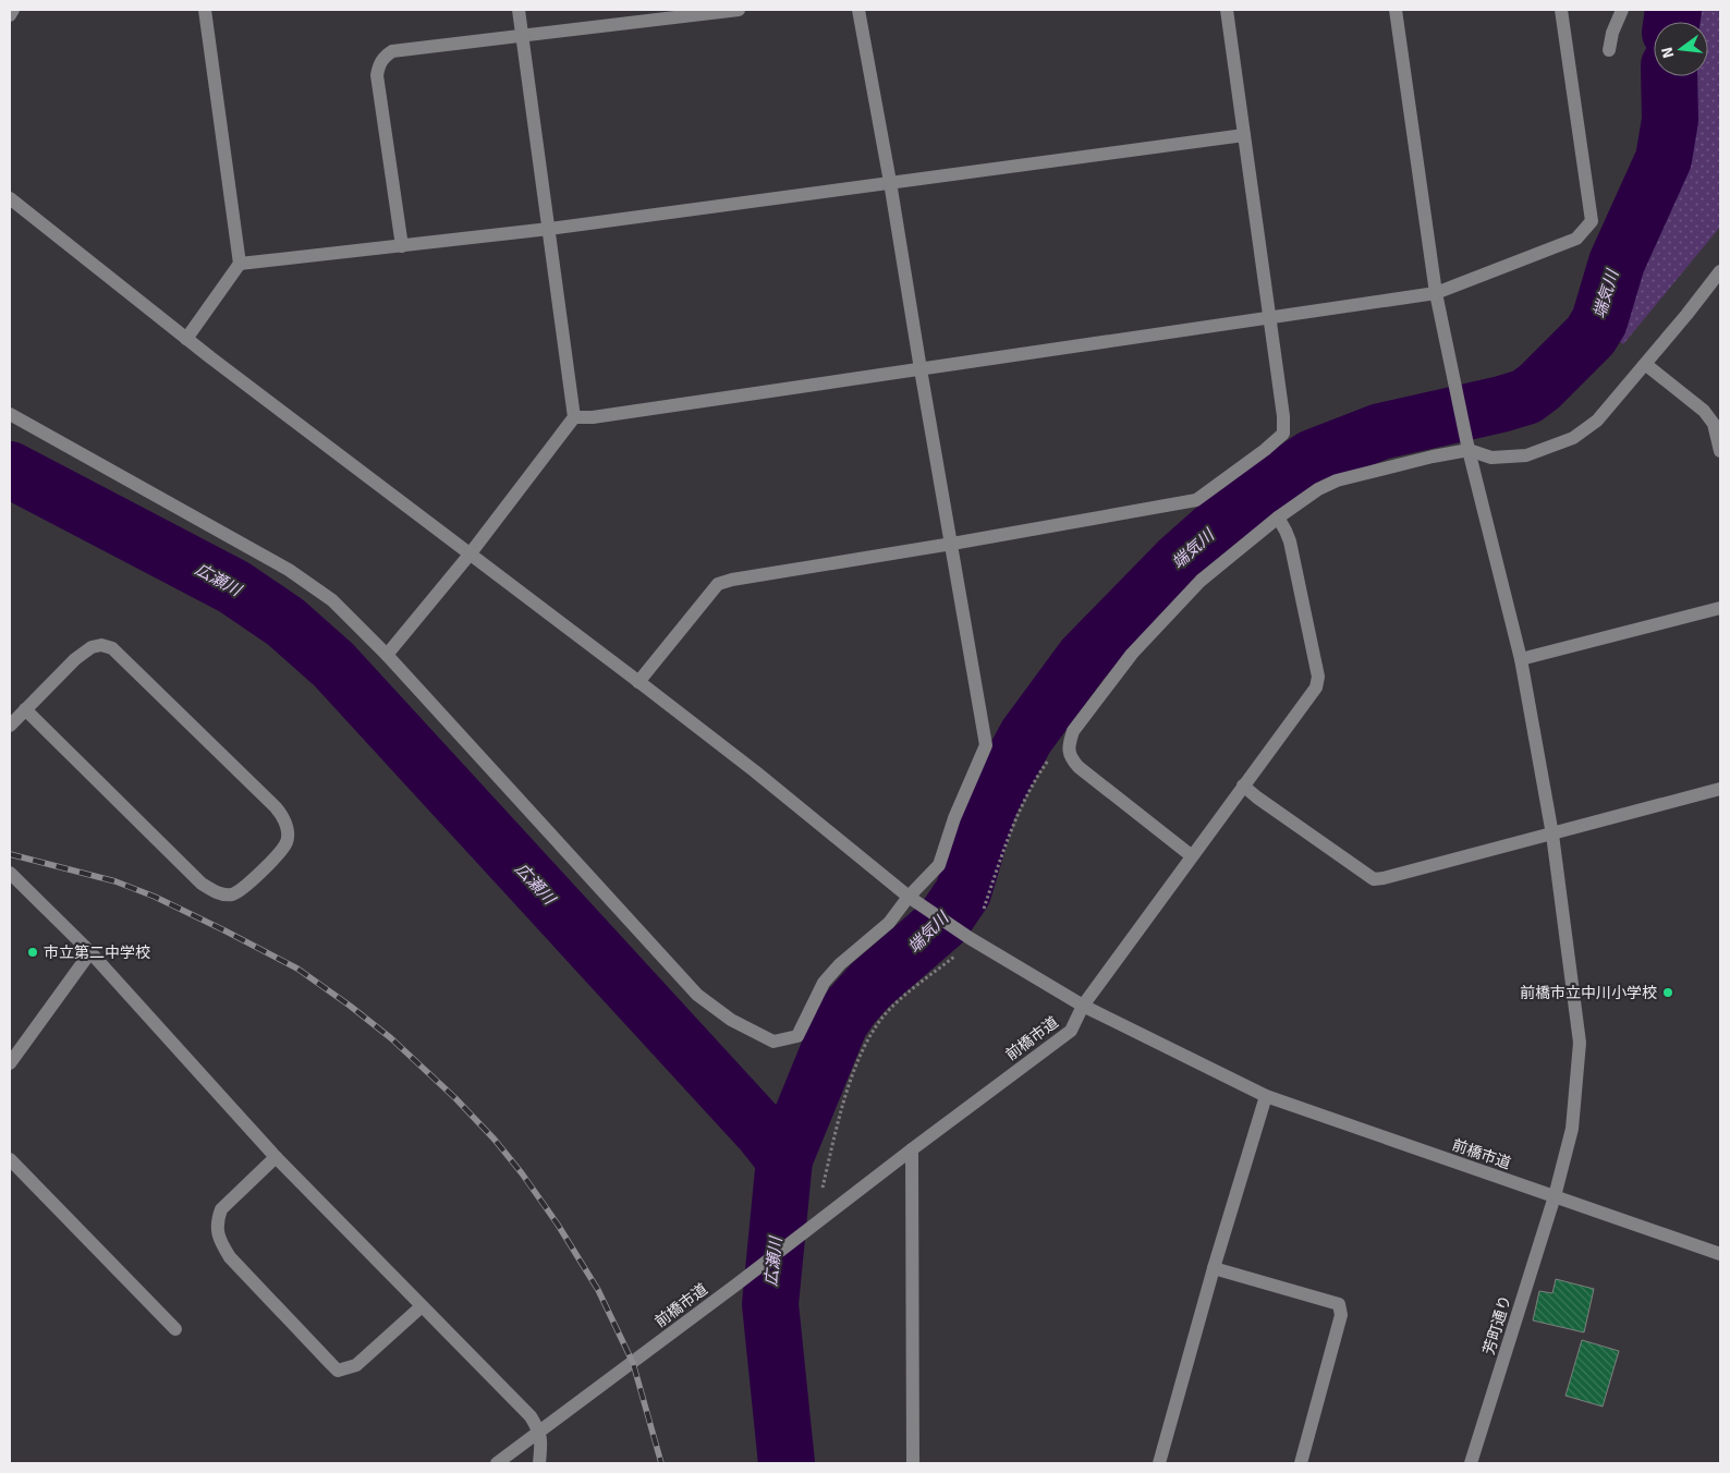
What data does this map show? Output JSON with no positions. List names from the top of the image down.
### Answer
{
  "streets": {
    "street": ["前橋市道", "芳町通り"]
  },
  "crossings": [
    ["前橋市道", "芳町通り"]
  ],
  "water": ["端気川", "広瀬川"],
  "places": ["市立第二中学校", "前橋市立中川小学校"],
  "north": "left"
}
